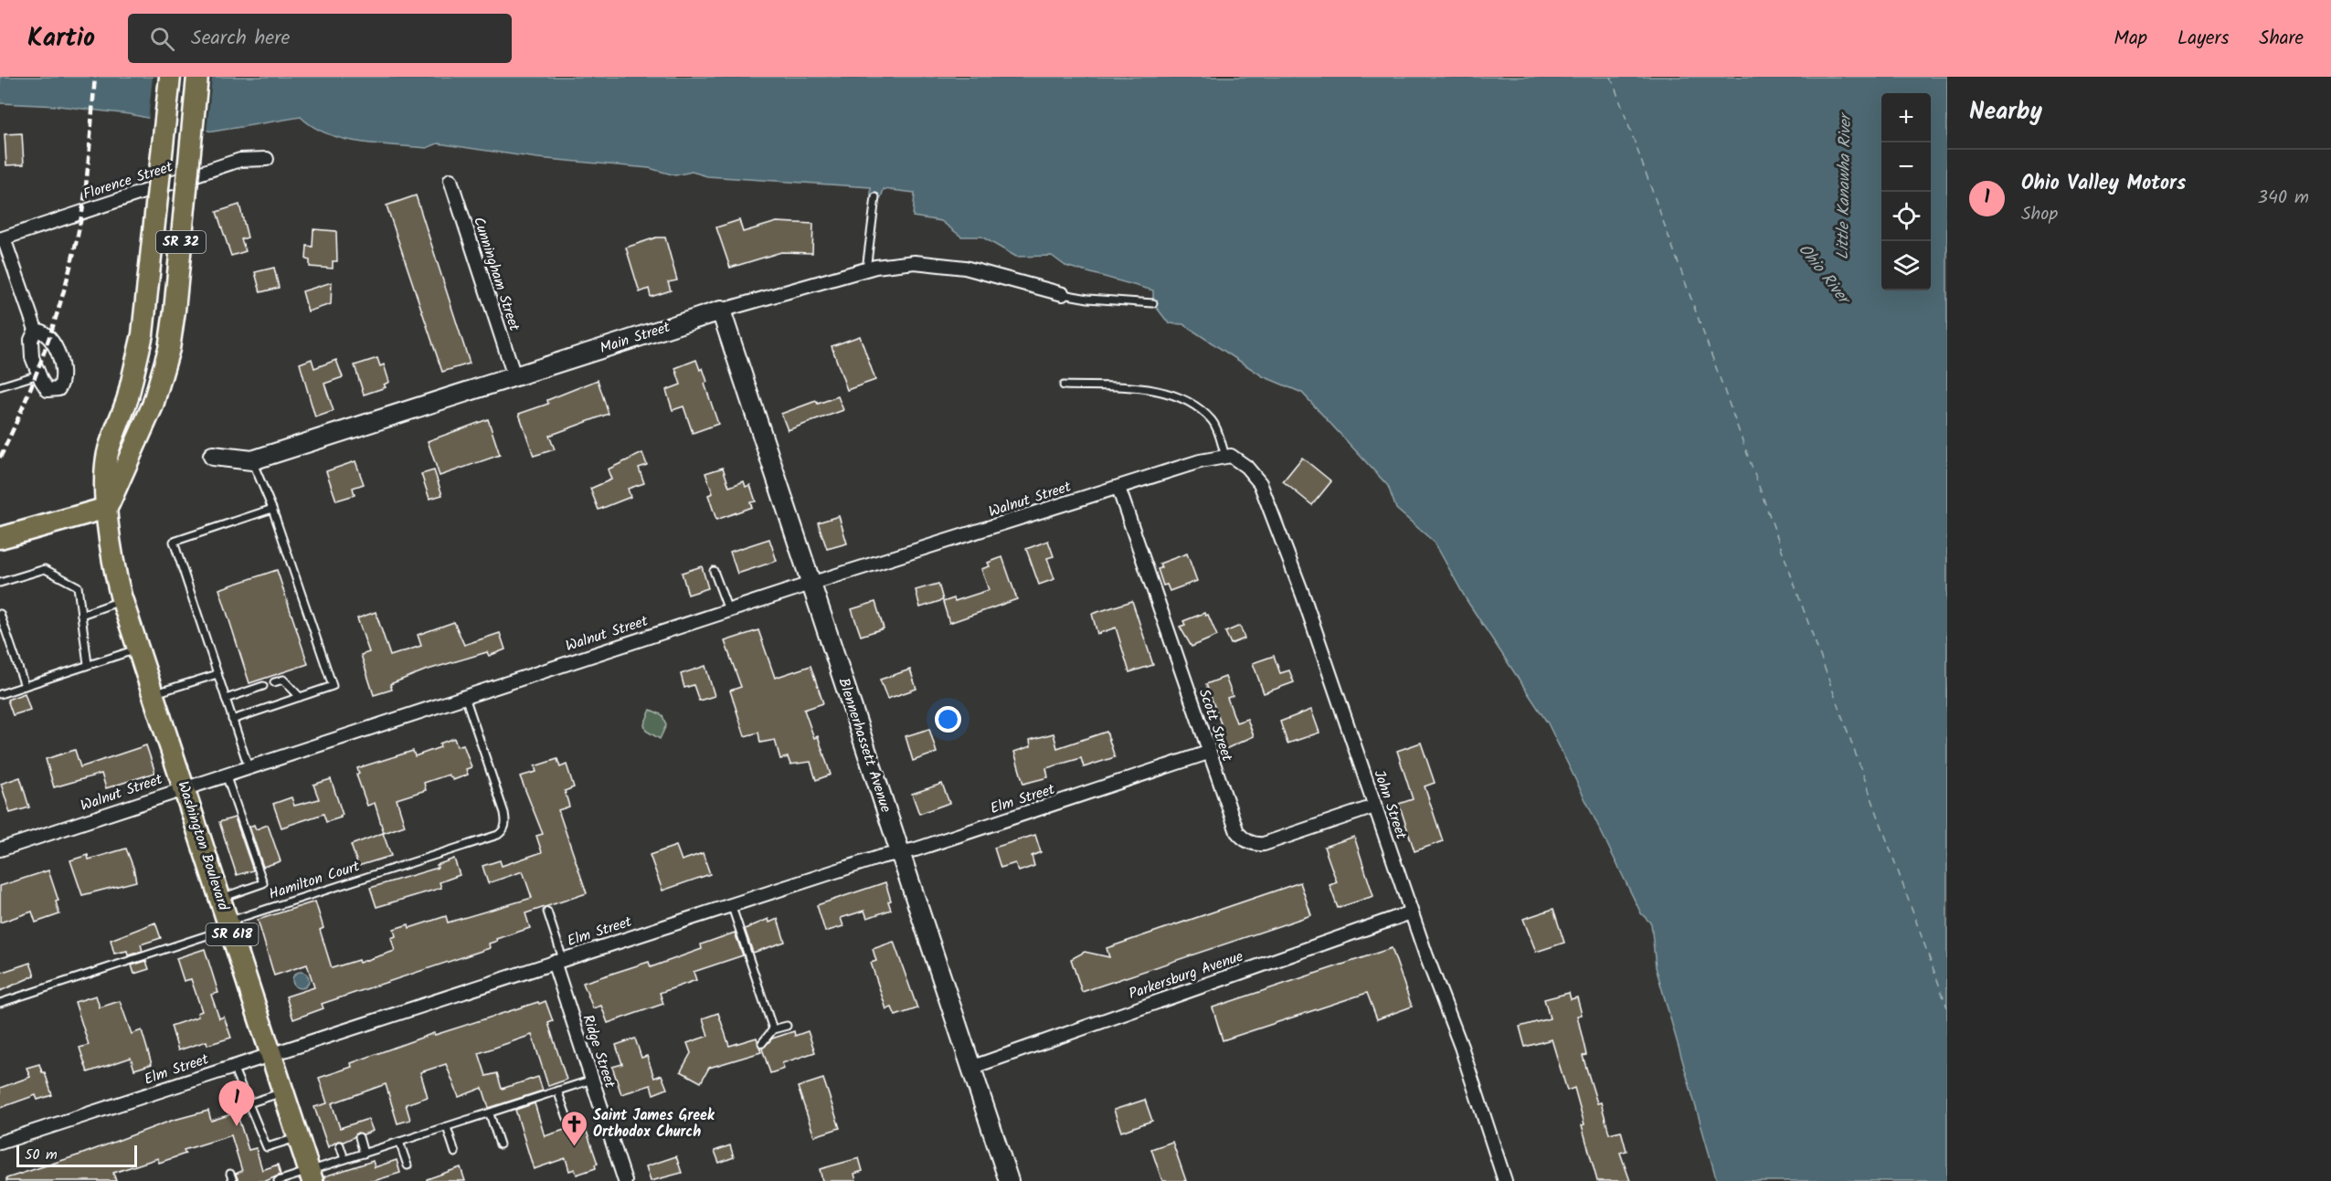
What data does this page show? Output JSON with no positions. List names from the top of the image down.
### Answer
{
  "streets": {
    "main road": ["SR 32", "Washington Boulevard", "SR 618"],
    "street": [
      "Florence Street",
      "Cunningham Street",
      "Main Street",
      "Walnut Street",
      "Scott Street",
      "Blennerhassett Avenue",
      "Elm Street",
      "John Street",
      "Parkersburg Avenue",
      "Ridge Street"
    ],
    "lane": ["Hamilton Court"]
  },
  "crossings": [
    ["SR 32", "Washington Boulevard"],
    ["Cunningham Street", "Main Street"],
    ["Main Street", "Blennerhassett Avenue"],
    ["Walnut Street", "Scott Street"],
    ["Walnut Street", "Blennerhassett Avenue"],
    ["Walnut Street", "John Street"],
    ["Walnut Street", "Washington Boulevard"],
    ["Walnut Street", "Hamilton Court"],
    ["Scott Street", "Elm Street"],
    ["Scott Street", "John Street"],
    ["Blennerhassett Avenue", "Elm Street"],
    ["Blennerhassett Avenue", "Parkersburg Avenue"],
    ["Elm Street", "Washington Boulevard"],
    ["Elm Street", "Ridge Street"],
    ["John Street", "Parkersburg Avenue"],
    ["Washington Boulevard", "Hamilton Court"]
  ],
  "water": ["Little Kanawha River", "Ohio River"],
  "places": {
    "church": ["Saint James Greek Orthodox Church"]
  },
  "scale_bar": "50 m",
  "page": {
    "header": "Kartio",
    "search": "Search here",
    "nav": ["Map", "Layers", "Share"],
    "heading": "Nearby",
    "map_buttons": ["+", "−"],
    "list": [
      {
        "mark": "1",
        "name": "Ohio Valley Motors",
        "note": "Shop",
        "value": "340 m"
      }
    ],
    "pins": "1",
    "scale": "50 m"
  }
}
